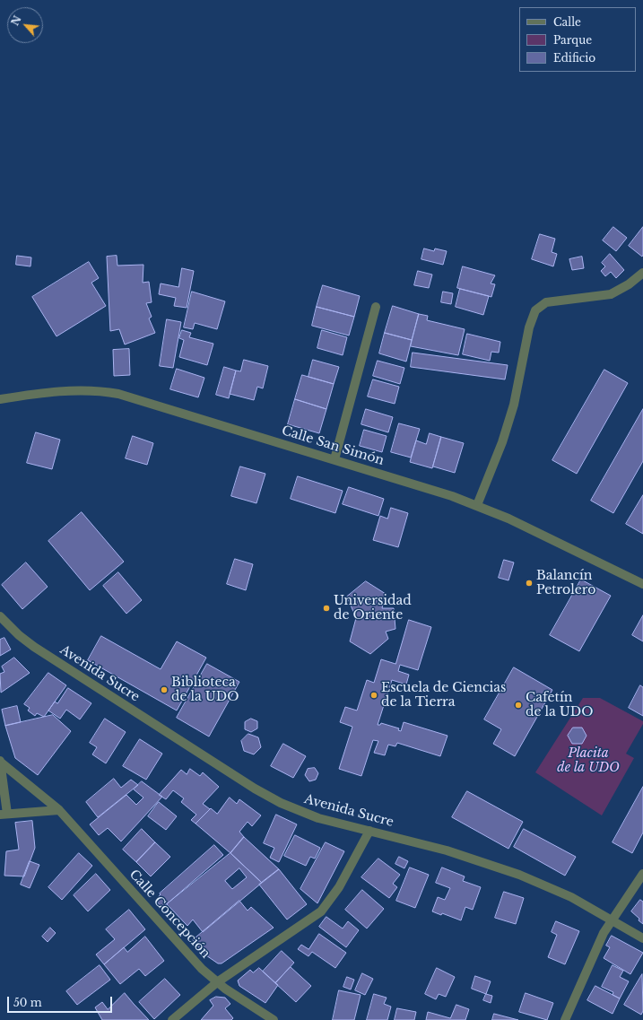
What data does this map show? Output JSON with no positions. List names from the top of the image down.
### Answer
{
  "streets": {
    "street": ["Calle San Simón", "Avenida Sucre", "Calle Concepción"]
  },
  "parks": ["Placita de la UDO"],
  "places": [
    "Balancín Petrolero",
    "Universidad de Oriente",
    "Biblioteca de la UDO",
    "Escuela de Ciencias de la Tierra",
    "Cafetín de la UDO"
  ],
  "legend": ["Calle", "Parque", "Edificio"],
  "scale_bar": "50 m",
  "north": "top left"
}
